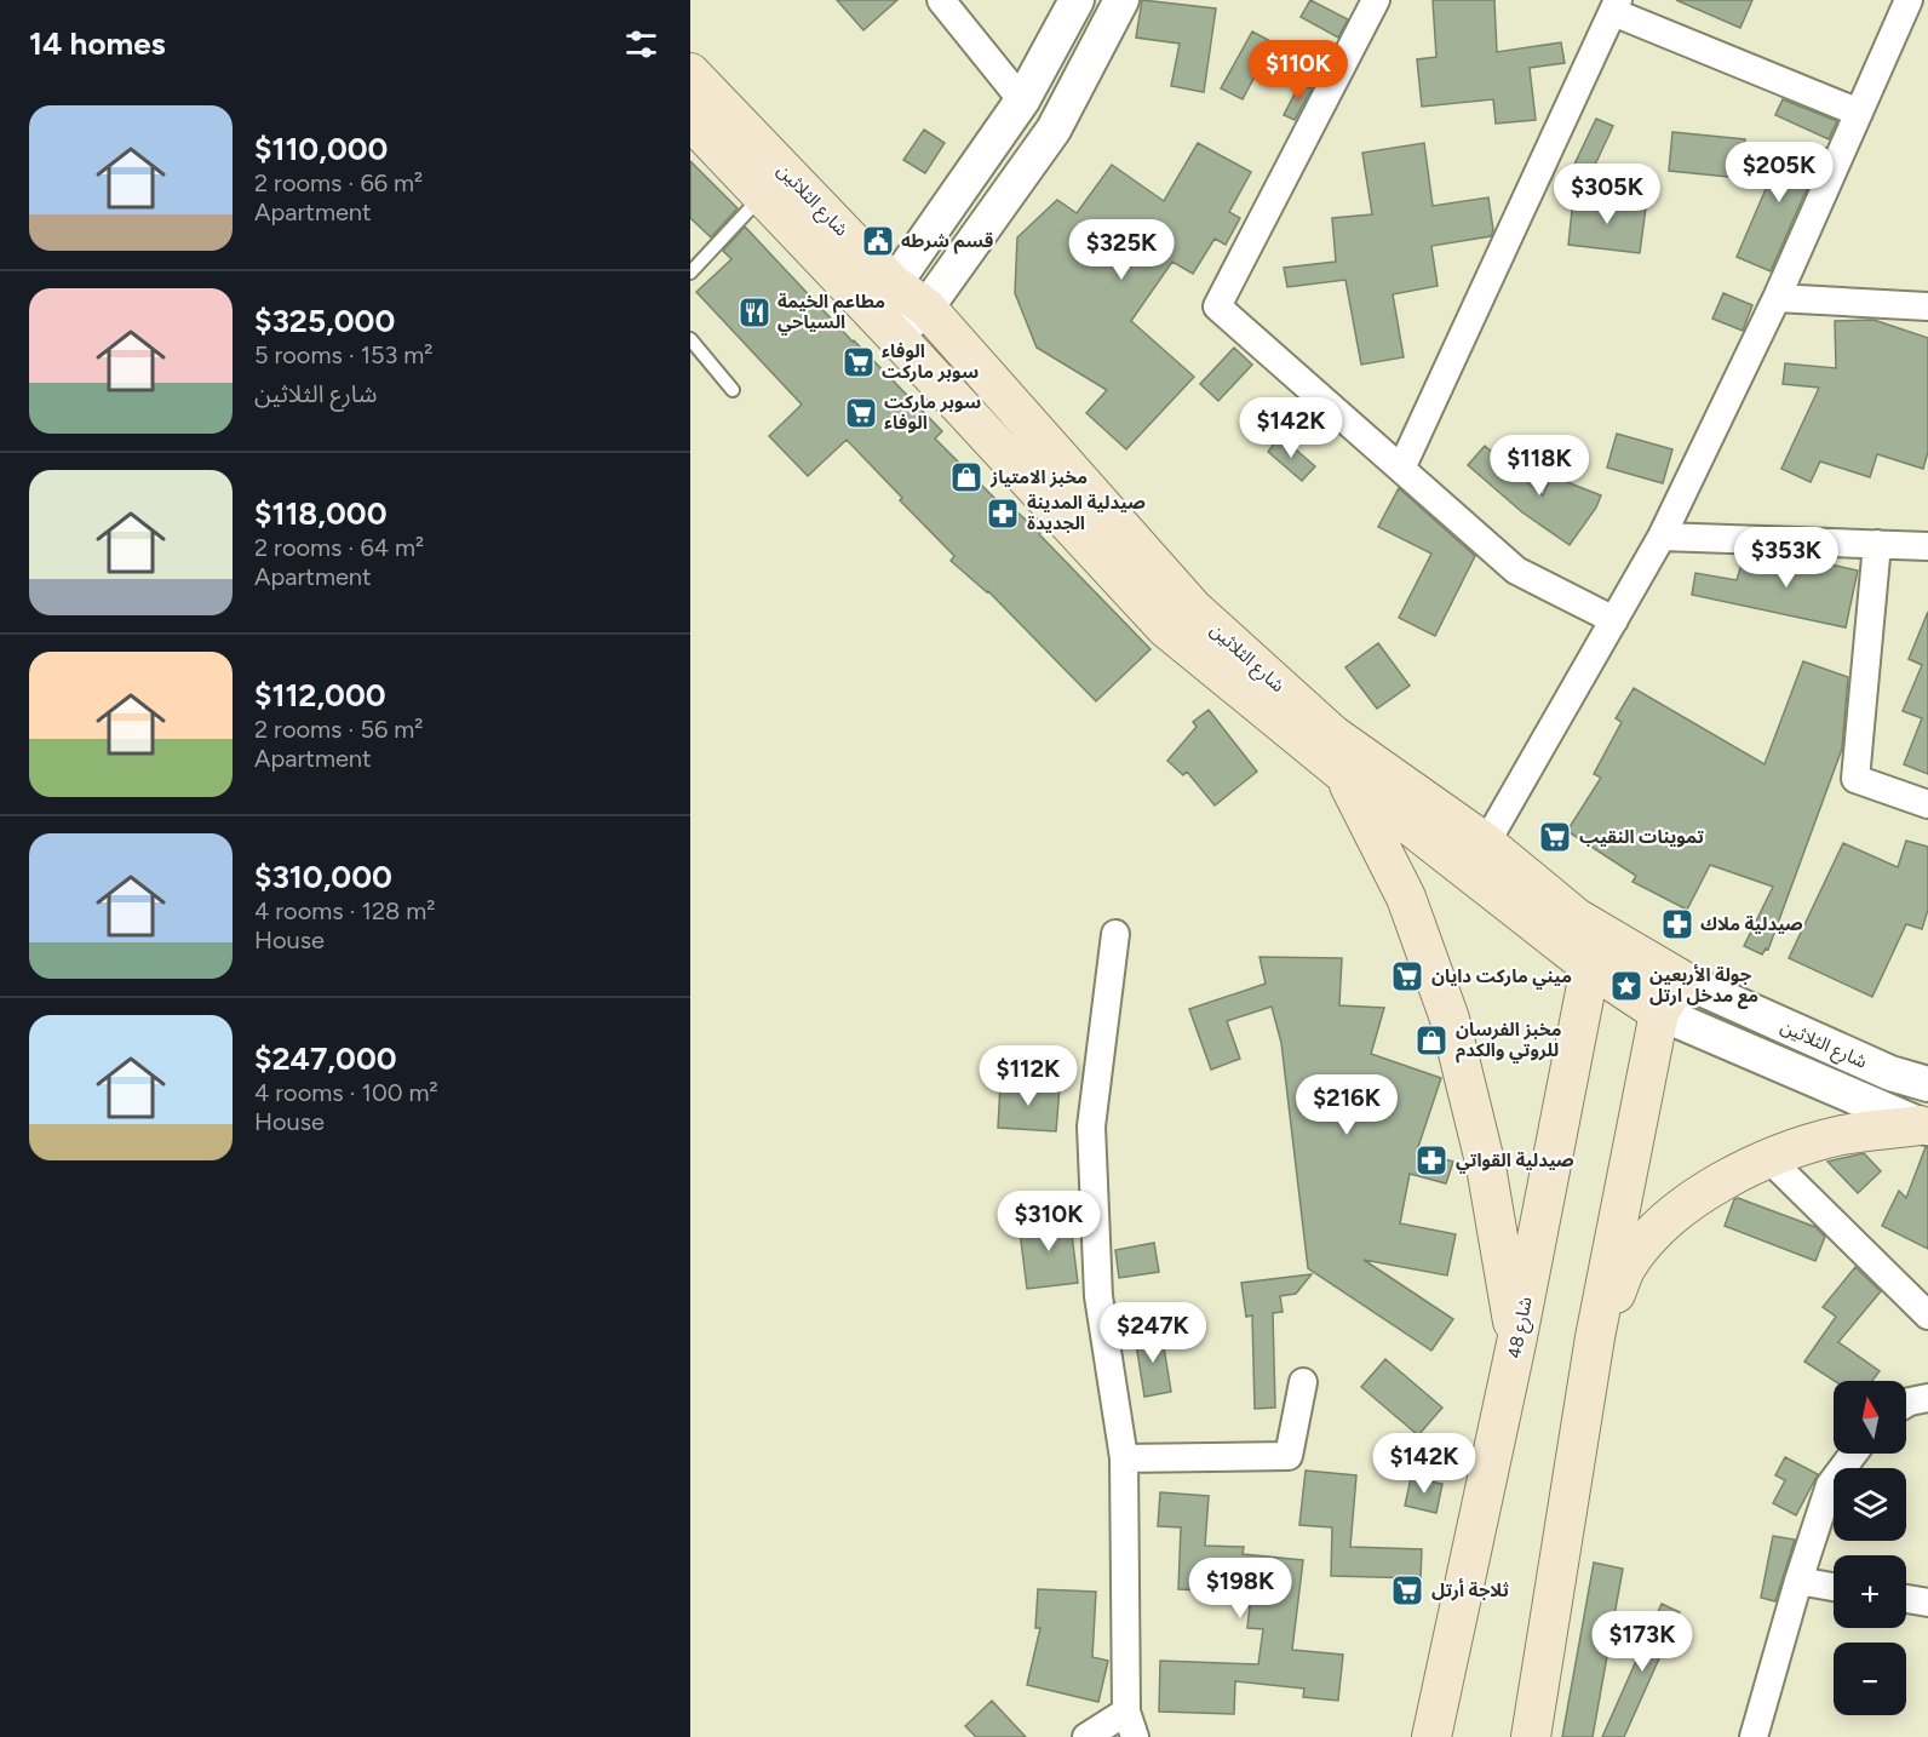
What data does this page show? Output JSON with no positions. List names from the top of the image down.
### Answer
{
  "streets": {
    "main road": ["شارع الثلاثين", "شارع 48"]
  },
  "crossings": [
    ["شارع الثلاثين", "شارع 48"]
  ],
  "places": {
    "public building": ["قسم شرطه"],
    "restaurant": ["مطاعم الخيمة السياحي"],
    "supermarket": [
      "الوفاء سوبر ماركت",
      "سوبر ماركت الوفاء",
      "تموينات النقيب",
      "ميني ماركت دايان",
      "ثلاجة أرتل"
    ],
    "shop": ["مخبز الامتياز", "مخبز الفرسان للروتي والكدم"],
    "pharmacy": ["صيدلية المدينة الجديدة", "صيدلية ملاك", "صيدلية القواتي"],
    "place": ["جولة الأربعين مع مدخل ارتل"]
  },
  "north": "top",
  "page": {
    "heading": "14 homes",
    "price": [
      "$110K",
      "$205K",
      "$305K",
      "$325K",
      "$142K",
      "$118K",
      "$353K",
      "$112K",
      "$216K",
      "$310K",
      "$247K",
      "$142K",
      "$198K",
      "$173K"
    ],
    "list": [
      {
        "name": "$110,000",
        "note": "2 rooms · 66 m² · Apartment"
      },
      {
        "name": "$325,000",
        "note": "5 rooms · 153 m² · شارع الثلاثين"
      },
      {
        "name": "$118,000",
        "note": "2 rooms · 64 m² · Apartment"
      },
      {
        "name": "$112,000",
        "note": "2 rooms · 56 m² · Apartment"
      },
      {
        "name": "$310,000",
        "note": "4 rooms · 128 m² · House"
      },
      {
        "name": "$247,000",
        "note": "4 rooms · 100 m² · House"
      }
    ],
    "map_buttons": ["+", "−"]
  }
}
